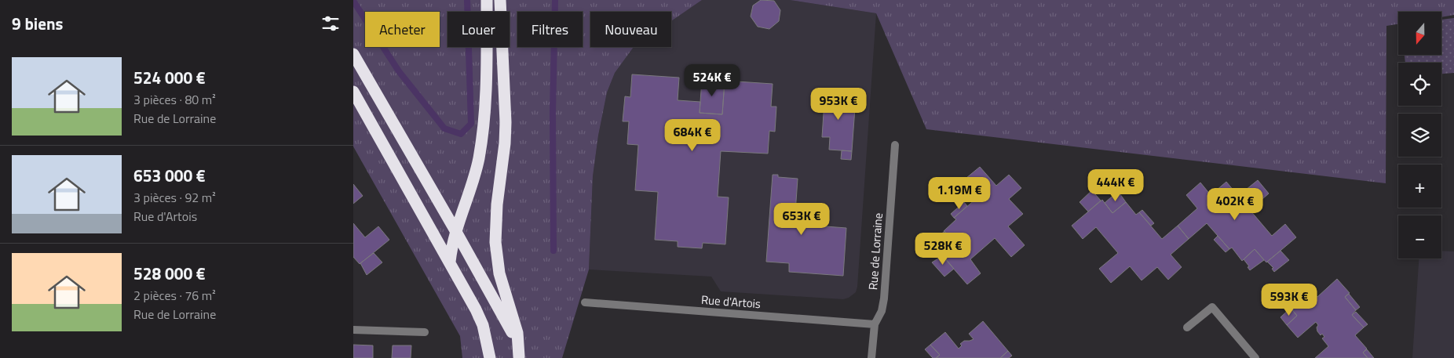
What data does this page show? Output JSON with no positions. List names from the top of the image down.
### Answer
{
  "streets": {
    "street": ["Rue de Lorraine", "Rue d'Artois"]
  },
  "crossings": [
    ["Rue de Lorraine", "Rue d'Artois"]
  ],
  "north": "bottom",
  "page": {
    "heading": "9 biens",
    "map_buttons": ["+", "−"],
    "chip": [
      "Acheter",
      "Louer",
      "Filtres",
      "Nouveau"
    ],
    "list": [
      {
        "name": "524 000 €",
        "note": "3 pièces · 80 m² · Rue de Lorraine"
      },
      {
        "name": "653 000 €",
        "note": "3 pièces · 92 m² · Rue d'Artois"
      },
      {
        "name": "528 000 €",
        "note": "2 pièces · 76 m² · Rue de Lorraine"
      }
    ],
    "price": [
      "524K €",
      "953K €",
      "684K €",
      "444K €",
      "1.19M €",
      "402K €",
      "653K €",
      "528K €",
      "593K €"
    ]
  }
}
